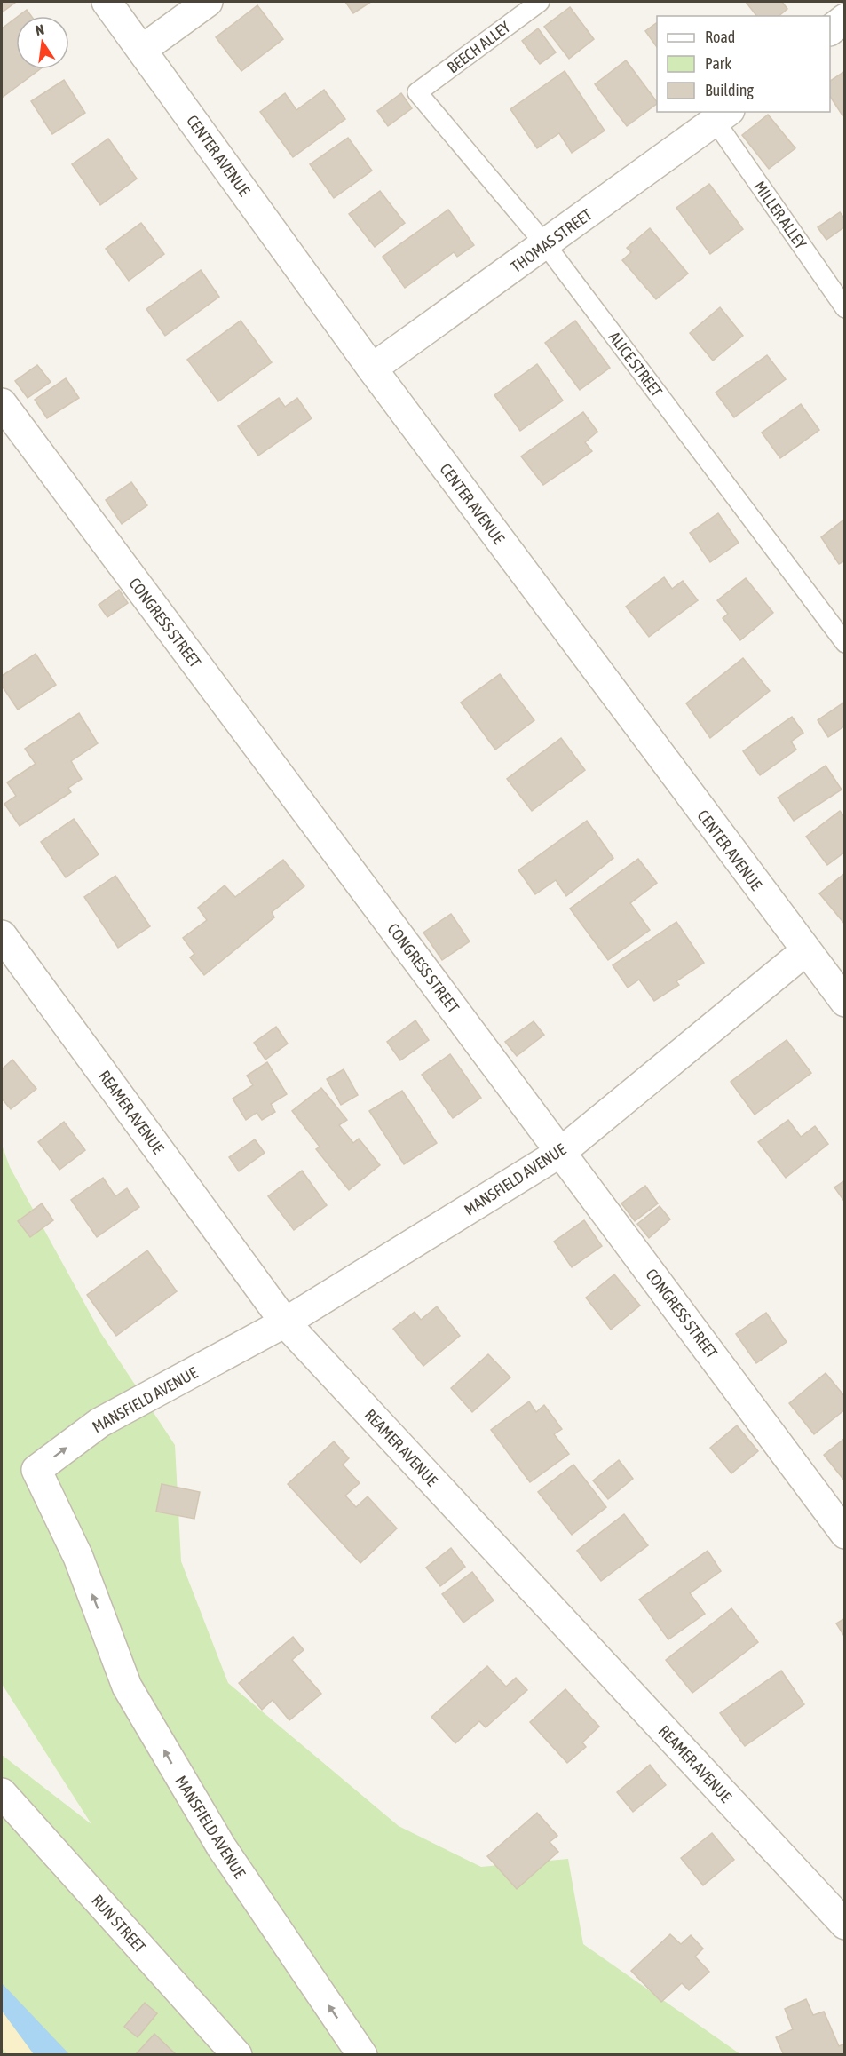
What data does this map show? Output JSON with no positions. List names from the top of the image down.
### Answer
{
  "streets": {
    "street": [
      "CENTER AVENUE",
      "THOMAS STREET",
      "CONGRESS STREET",
      "REAMER AVENUE",
      "MANSFIELD AVENUE",
      "RUN STREET"
    ],
    "lane": ["BEECH ALLEY", "MILLER ALLEY", "ALICE STREET"]
  },
  "crossings": [
    ["BEECH ALLEY", "ALICE STREET"],
    ["CENTER AVENUE", "THOMAS STREET"],
    ["CENTER AVENUE", "MANSFIELD AVENUE"],
    ["MILLER ALLEY", "THOMAS STREET"],
    ["THOMAS STREET", "ALICE STREET"],
    ["CONGRESS STREET", "MANSFIELD AVENUE"],
    ["REAMER AVENUE", "MANSFIELD AVENUE"]
  ],
  "legend": ["Road", "Park", "Building"],
  "north": "top"
}
